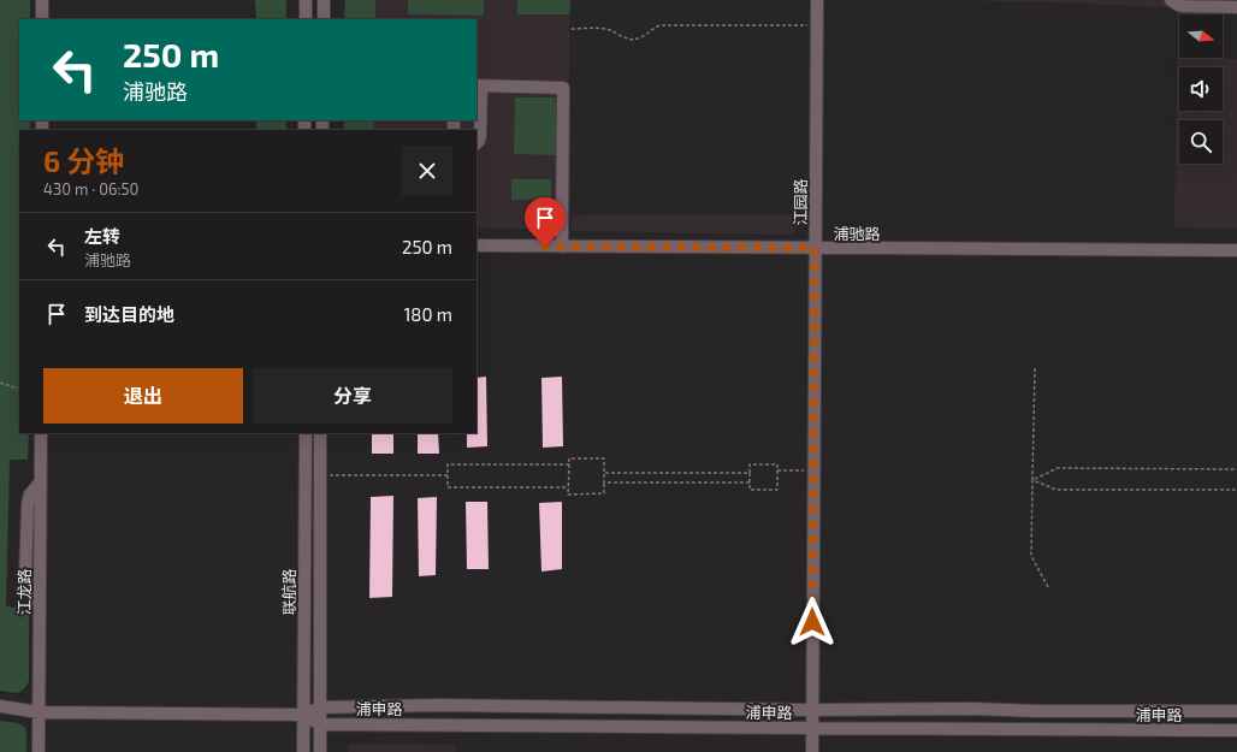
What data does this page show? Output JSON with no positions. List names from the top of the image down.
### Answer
{
  "streets": {
    "street": [
      "江园路",
      "浦驰路",
      "江龙路",
      "联航路",
      "浦申路"
    ]
  },
  "crossings": [
    ["江园路", "浦驰路"],
    ["江园路", "浦申路"],
    ["江龙路", "浦申路"],
    ["联航路", "浦申路"]
  ],
  "north": "right",
  "page": {
    "turn": ["250 m", "浦驰路"],
    "heading": ["6 分钟", "430 m · 06:50"],
    "list": [
      {
        "name": "左转",
        "note": "浦驰路",
        "value": "250 m"
      },
      {
        "name": "到达目的地",
        "value": "180 m"
      }
    ],
    "buttons": ["退出", "分享"]
  }
}
